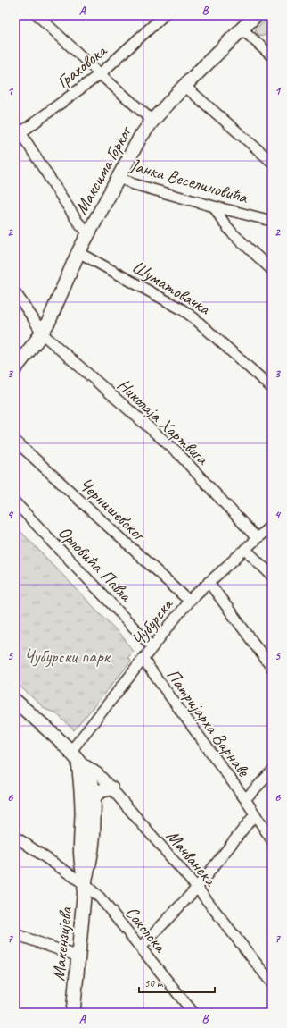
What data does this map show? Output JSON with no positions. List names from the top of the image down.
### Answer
{
  "streets": {
    "main road": ["Максима Горког", "Макензијева"],
    "street": [
      "Граховска",
      "Јанка Веселиновића",
      "Шуматовачка",
      "Николаја Хартвига",
      "Чернишевског",
      "Орловића Павла",
      "Чубурска",
      "Патријарха Варнаве",
      "Мачванска",
      "Соколска"
    ]
  },
  "crossings": [
    ["Максима Горког", "Јанка Веселиновића"],
    ["Максима Горког", "Шуматовачка"],
    ["Максима Горког", "Николаја Хартвига"],
    ["Николаја Хартвига", "Чубурска"],
    ["Чернишевског", "Чубурска"],
    ["Орловића Павла", "Чубурска"],
    ["Чубурска", "Патријарха Варнаве"],
    ["Чубурска", "Мачванска"],
    ["Чубурска", "Макензијева"],
    ["Мачванска", "Макензијева"],
    ["Соколска", "Макензијева"]
  ],
  "parks": ["Чубурски парк"],
  "scale_bar": "50 m",
  "grid": {
    "columns": ["A", "B"],
    "rows": [
      "1",
      "2",
      "3",
      "4",
      "5",
      "6",
      "7"
    ]
  }
}
